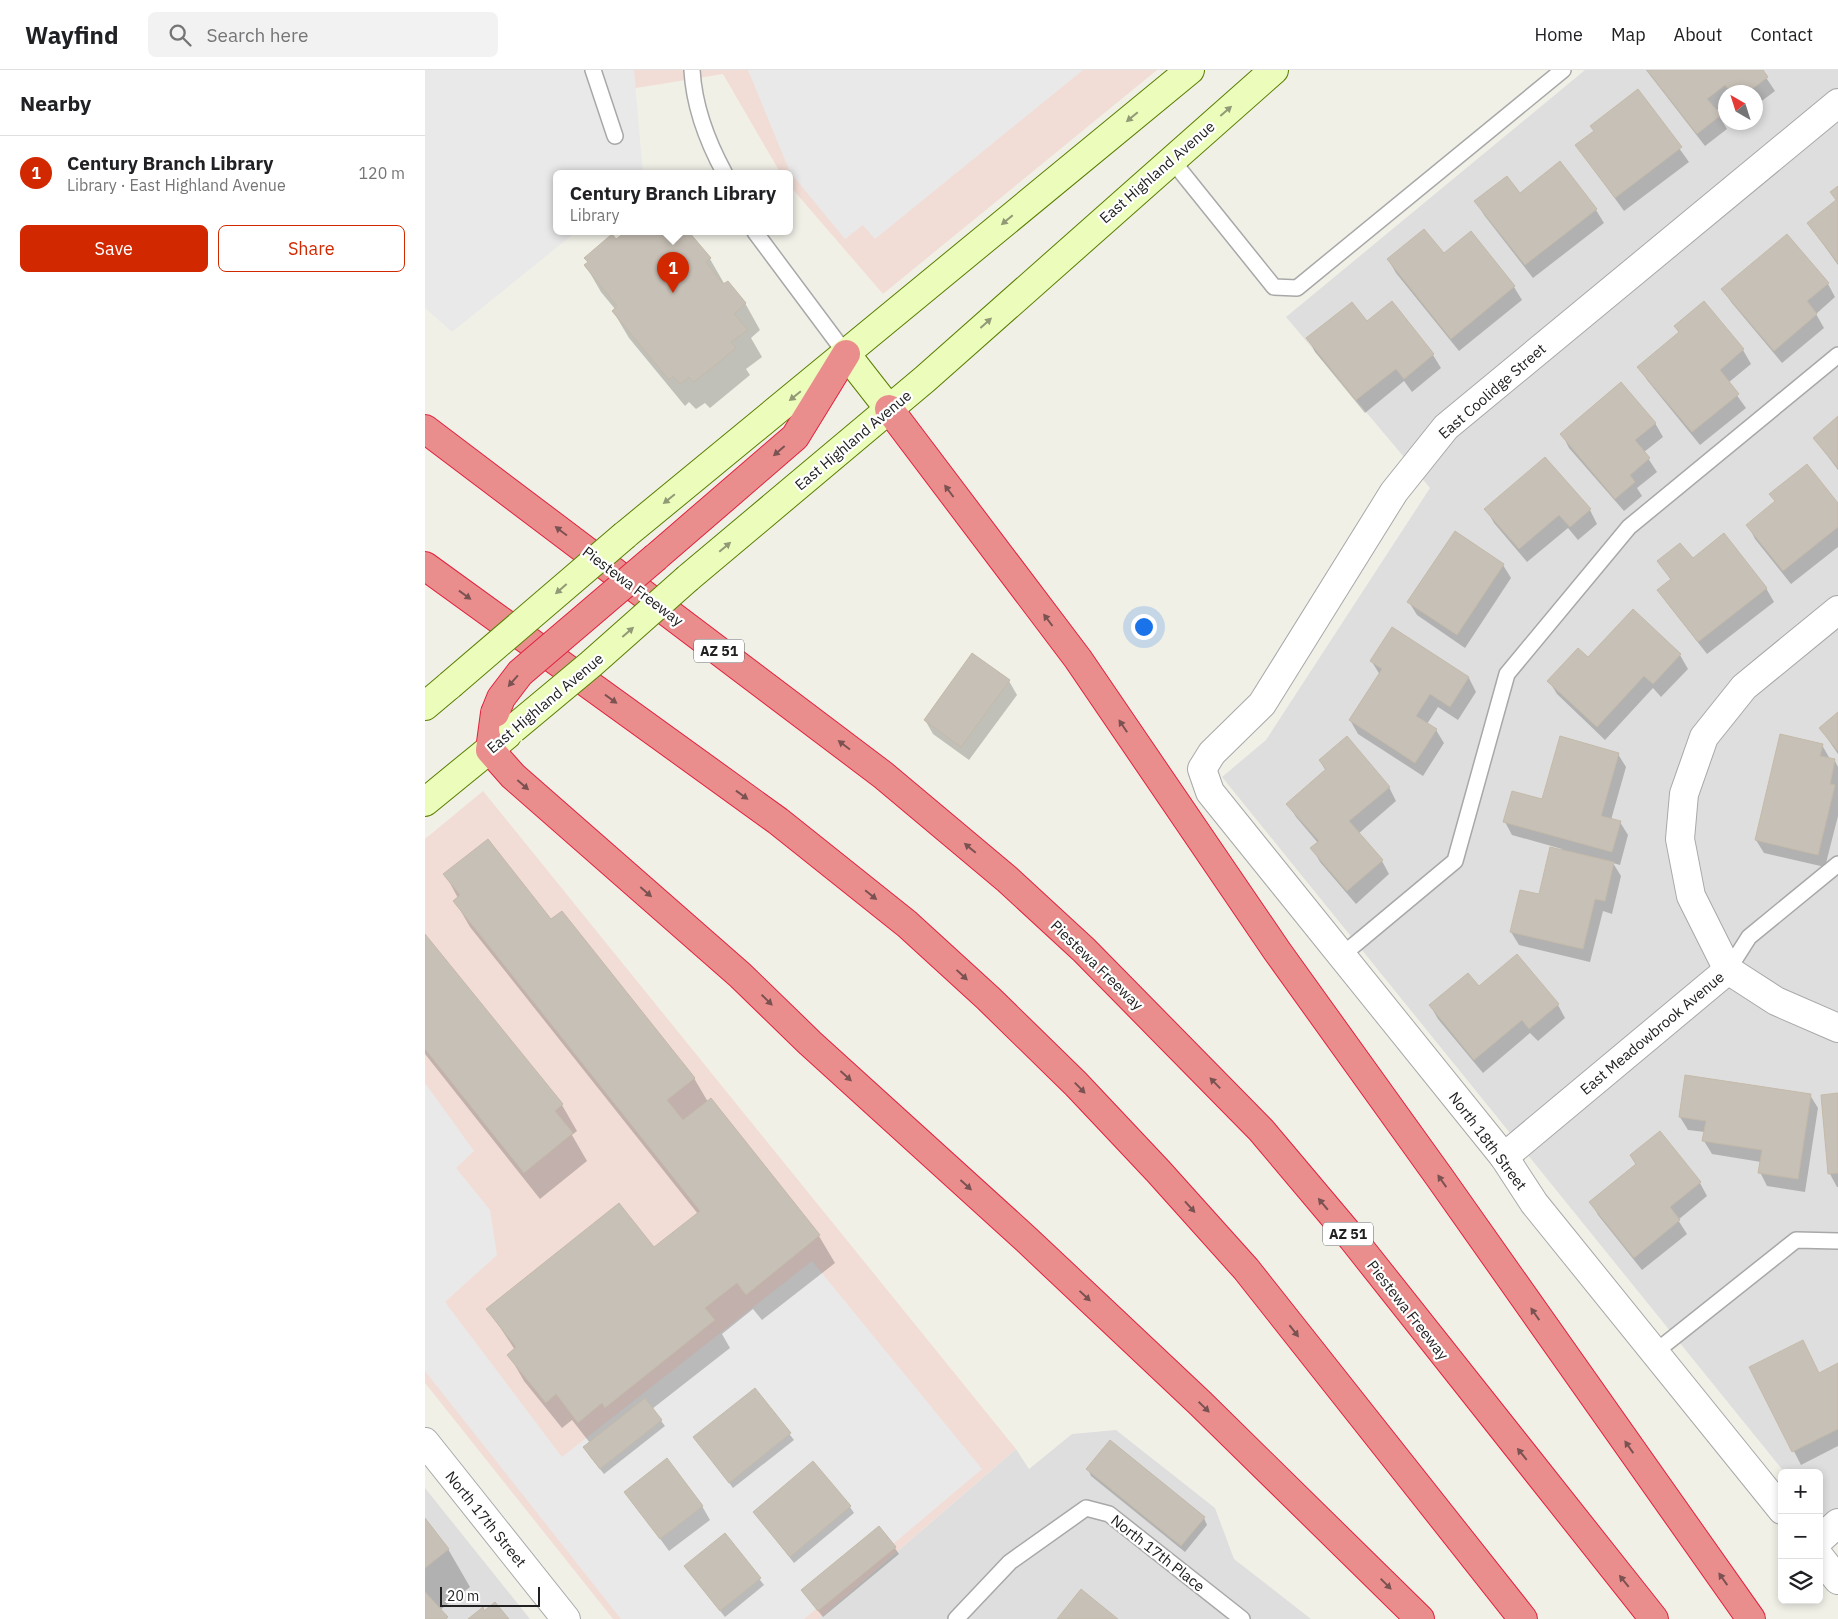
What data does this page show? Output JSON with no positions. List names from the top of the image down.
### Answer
{
  "streets": {
    "highway": ["Piestewa Freeway", "AZ 51"],
    "main road": ["East Highland Avenue"],
    "street": [
      "East Coolidge Street",
      "East Meadowbrook Avenue",
      "North 18th Street",
      "North 17th Street"
    ],
    "lane": ["North 17th Place"]
  },
  "crossings": [
    ["East Coolidge Street", "North 18th Street"],
    ["East Meadowbrook Avenue", "North 18th Street"]
  ],
  "scale_bar": "20 m",
  "north": "top left",
  "page": {
    "header": "Wayfind",
    "search": "Search here",
    "nav": [
      "Home",
      "Map",
      "About",
      "Contact"
    ],
    "heading": "Nearby",
    "list": [
      {
        "mark": "1",
        "name": "Century Branch Library",
        "note": "Library · East Highland Avenue",
        "value": "120 m"
      }
    ],
    "popup": ["Century Branch Library", "Library"],
    "buttons": ["Save", "Share"],
    "pins": "1",
    "map_buttons": ["+", "−"],
    "scale": "20 m"
  }
}
